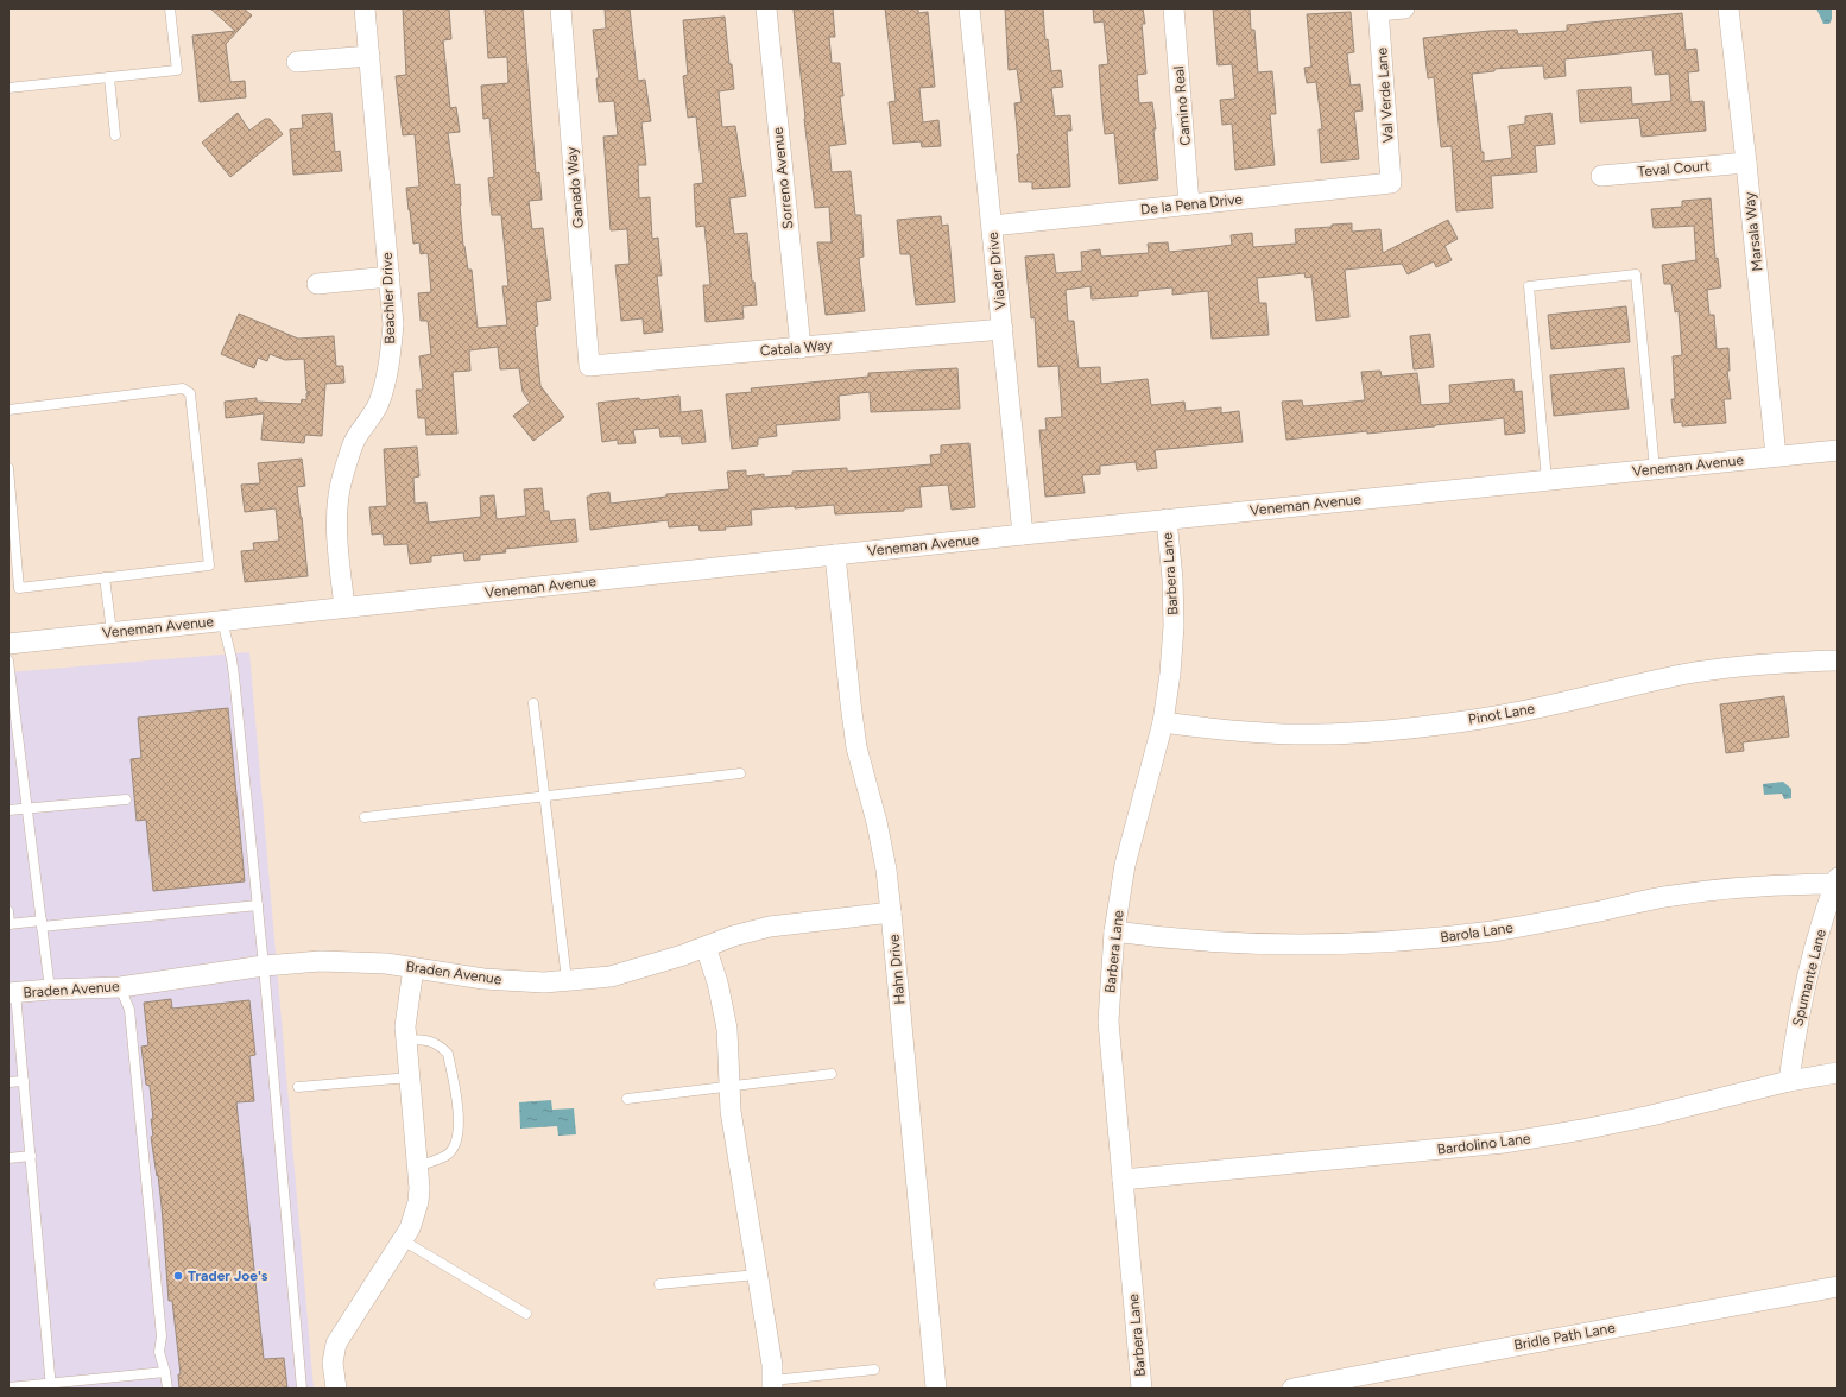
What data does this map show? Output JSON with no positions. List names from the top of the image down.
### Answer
{
  "streets": {
    "street": [
      "Val Verde Lane",
      "Camino Real",
      "Teval Court",
      "Sorreno Avenue",
      "Ganado Way",
      "De la Pena Drive",
      "Marsala Way",
      "Viader Drive",
      "Beachler Drive",
      "Catala Way",
      "Veneman Avenue",
      "Barbera Lane",
      "Pinot Lane",
      "Barola Lane",
      "Hahn Drive",
      "Braden Avenue",
      "Spumante Lane",
      "Bardolino Lane",
      "Bridle Path Lane"
    ]
  },
  "crossings": [
    ["Val Verde Lane", "De la Pena Drive"],
    ["Camino Real", "De la Pena Drive"],
    ["Teval Court", "Marsala Way"],
    ["Sorreno Avenue", "Catala Way"],
    ["Ganado Way", "Catala Way"],
    ["De la Pena Drive", "Viader Drive"],
    ["Marsala Way", "Veneman Avenue"],
    ["Viader Drive", "Catala Way"],
    ["Viader Drive", "Veneman Avenue"],
    ["Beachler Drive", "Veneman Avenue"],
    ["Veneman Avenue", "Barbera Lane"],
    ["Veneman Avenue", "Hahn Drive"],
    ["Barbera Lane", "Pinot Lane"],
    ["Barbera Lane", "Barola Lane"],
    ["Barbera Lane", "Bardolino Lane"],
    ["Barola Lane", "Spumante Lane"],
    ["Hahn Drive", "Braden Avenue"],
    ["Spumante Lane", "Bardolino Lane"]
  ],
  "places": ["Trader Joe's"]
}
